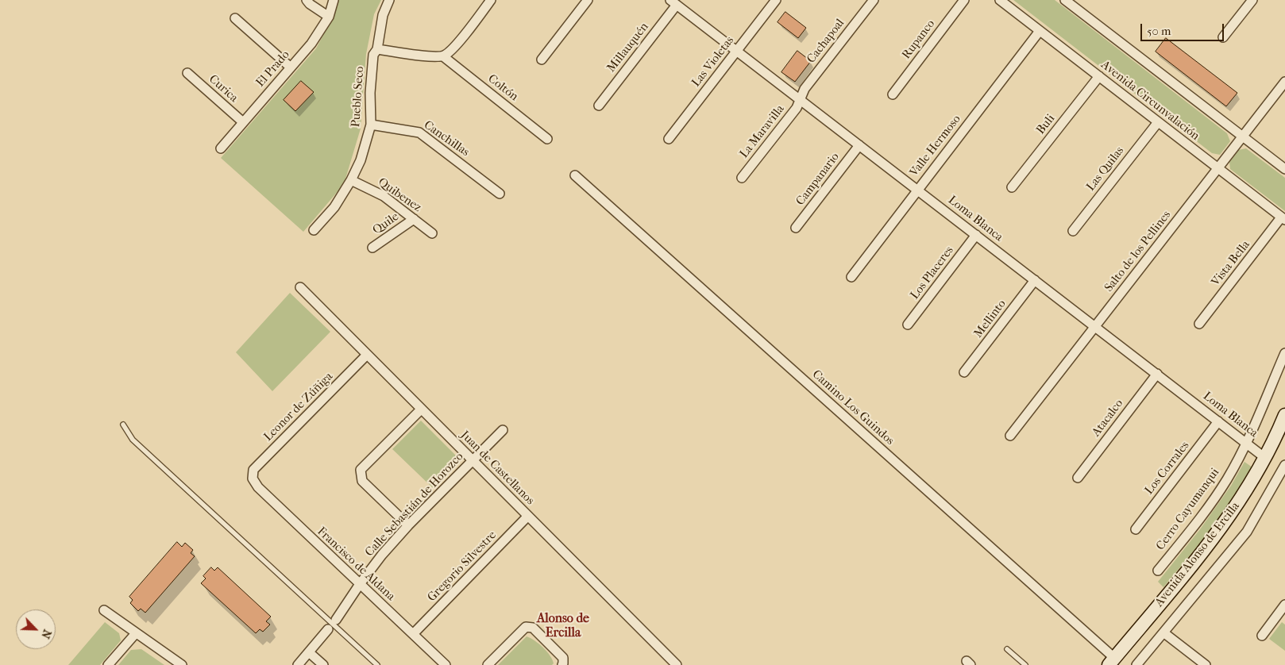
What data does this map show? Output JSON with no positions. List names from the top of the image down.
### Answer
{
  "streets": {
    "main road": ["Avenida Alonso de Ercilla"],
    "street": [
      "Rupanco",
      "Cachapoal",
      "Millauquén",
      "Las Violetas",
      "El Prado",
      "Coltón",
      "Curica",
      "Pueblo Seco",
      "Avenida Circunvalación",
      "Buli",
      "La Maravilla",
      "Canchillas",
      "Valle Hermoso",
      "Las Quilas",
      "Campanario",
      "Quibenez",
      "Loma Blanca",
      "Quile",
      "Salto de los Pellines",
      "Vista Bella",
      "Los Placeres",
      "Mellinto",
      "Leonor de Zúñiga",
      "Camino Los Guindos",
      "Atacalco",
      "Juan de Castellanos",
      "Los Corrales",
      "Calle Sebastián de Horozco",
      "Cerro Cayumanqui",
      "Francisco de Aldana",
      "Gregorio Silvestre"
    ]
  },
  "crossings": [
    ["Cachapoal", "La Maravilla"],
    ["Cachapoal", "Loma Blanca"],
    ["Millauquén", "Loma Blanca"],
    ["Las Violetas", "Loma Blanca"],
    ["El Prado", "Curica"],
    ["Pueblo Seco", "Canchillas"],
    ["Pueblo Seco", "Quibenez"],
    ["Avenida Circunvalación", "Buli"],
    ["Avenida Circunvalación", "Valle Hermoso"],
    ["Avenida Circunvalación", "Las Quilas"],
    ["Avenida Circunvalación", "Salto de los Pellines"],
    ["Avenida Circunvalación", "Vista Bella"],
    ["La Maravilla", "Loma Blanca"],
    ["Valle Hermoso", "Loma Blanca"],
    ["Campanario", "Loma Blanca"],
    ["Quibenez", "Quile"],
    ["Loma Blanca", "Salto de los Pellines"],
    ["Loma Blanca", "Los Placeres"],
    ["Loma Blanca", "Mellinto"],
    ["Loma Blanca", "Atacalco"],
    ["Loma Blanca", "Los Corrales"],
    ["Loma Blanca", "Cerro Cayumanqui"],
    ["Loma Blanca", "Avenida Alonso de Ercilla"],
    ["Leonor de Zúñiga", "Juan de Castellanos"],
    ["Leonor de Zúñiga", "Francisco de Aldana"],
    ["Camino Los Guindos", "Avenida Alonso de Ercilla"],
    ["Juan de Castellanos", "Calle Sebastián de Horozco"],
    ["Juan de Castellanos", "Gregorio Silvestre"],
    ["Calle Sebastián de Horozco", "Francisco de Aldana"],
    ["Francisco de Aldana", "Gregorio Silvestre"]
  ],
  "districts": ["Alonso de Ercilla"],
  "scale_bar": "50 m",
  "north": "bottom right"
}
